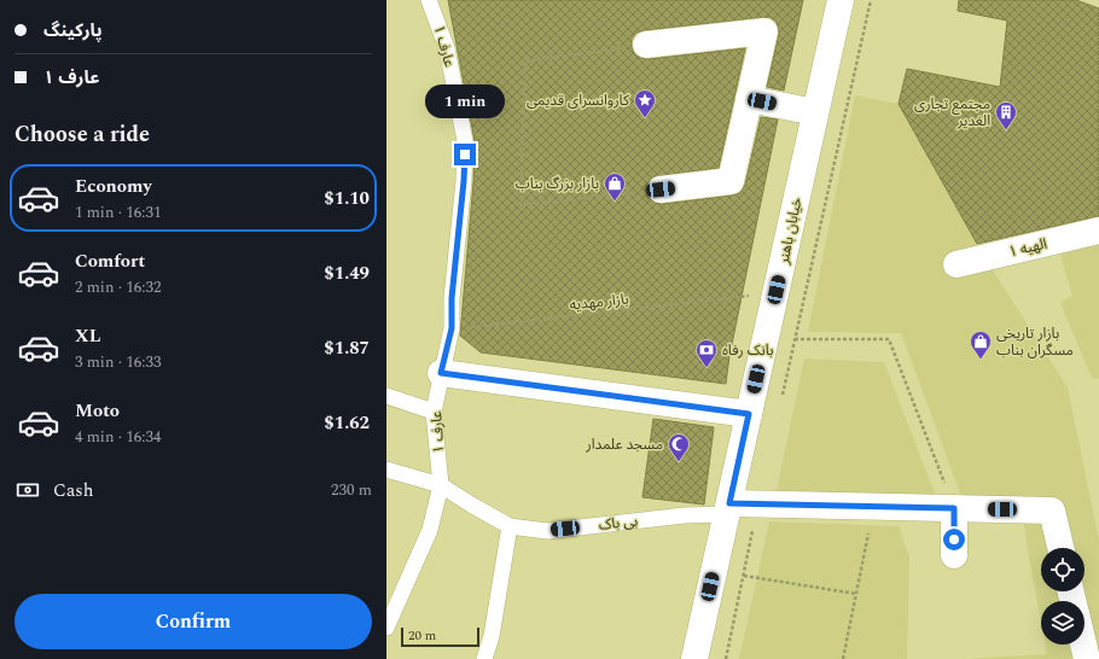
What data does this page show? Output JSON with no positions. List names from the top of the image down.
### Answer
{
  "streets": {
    "street": ["خیابان باهنر", "الهیه ۱"],
    "lane": ["عارف ۱", "بی باک"],
    "path": ["بازار مهدیه"]
  },
  "crossings": [
    ["عارف ۱", "بازار مهدیه"],
    ["عارف ۱", "بی باک"],
    ["خیابان باهنر", "بی باک"]
  ],
  "places": {
    "place": ["کاروانسرای قدیمی"],
    "building": ["مجتمع تجاری الغدیر"],
    "shop": ["بازار بزرگ بناب", "بازار تاریخی مسگران بناب"],
    "bank": ["بانک رفاه"],
    "mosque": ["مسجد علمدار"]
  },
  "scale_bar": "20 m",
  "page": {
    "banner": ["پارکینگ", "عارف ۱"],
    "bubble": "1 min",
    "heading": "Choose a ride",
    "list": [
      {
        "name": "Economy",
        "note": "1 min · 16:31",
        "value": "$1.10"
      },
      {
        "name": "Comfort",
        "note": "2 min · 16:32",
        "value": "$1.49"
      },
      {
        "name": "XL",
        "note": "3 min · 16:33",
        "value": "$1.87"
      },
      {
        "name": "Moto",
        "note": "4 min · 16:34",
        "value": "$1.62"
      }
    ],
    "pay": ["Cash", "230 m"],
    "buttons": "Confirm",
    "scale": "20 m"
  }
}
